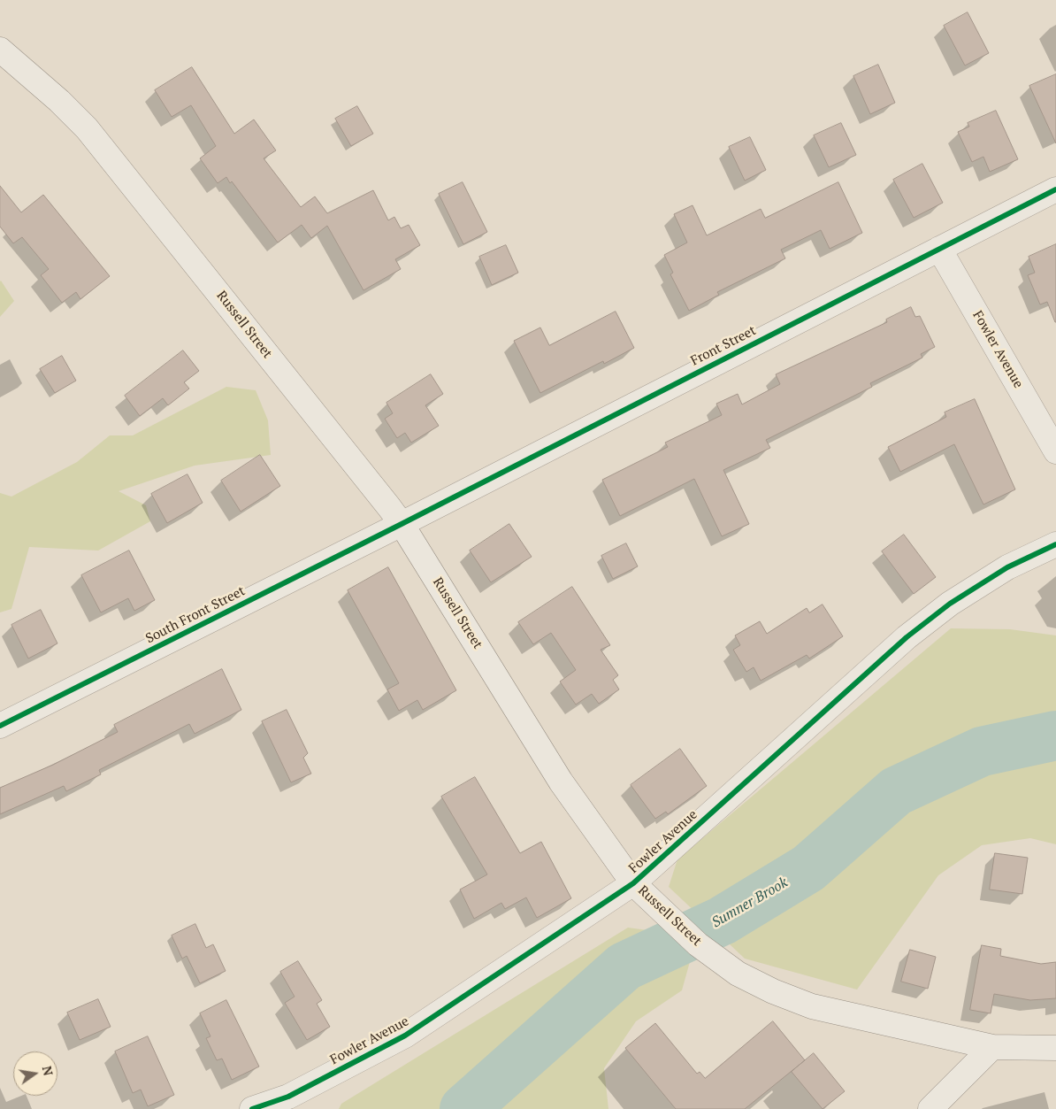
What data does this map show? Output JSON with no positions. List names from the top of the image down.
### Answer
{
  "streets": {
    "street": [
      "Russell Street",
      "Front Street",
      "Fowler Avenue",
      "South Front Street"
    ]
  },
  "crossings": [
    ["Russell Street", "Front Street"],
    ["Russell Street", "Fowler Avenue"],
    ["Russell Street", "South Front Street"],
    ["Front Street", "Fowler Avenue"],
    ["Front Street", "South Front Street"]
  ],
  "water": ["Sumner Brook"],
  "north": "right"
}
